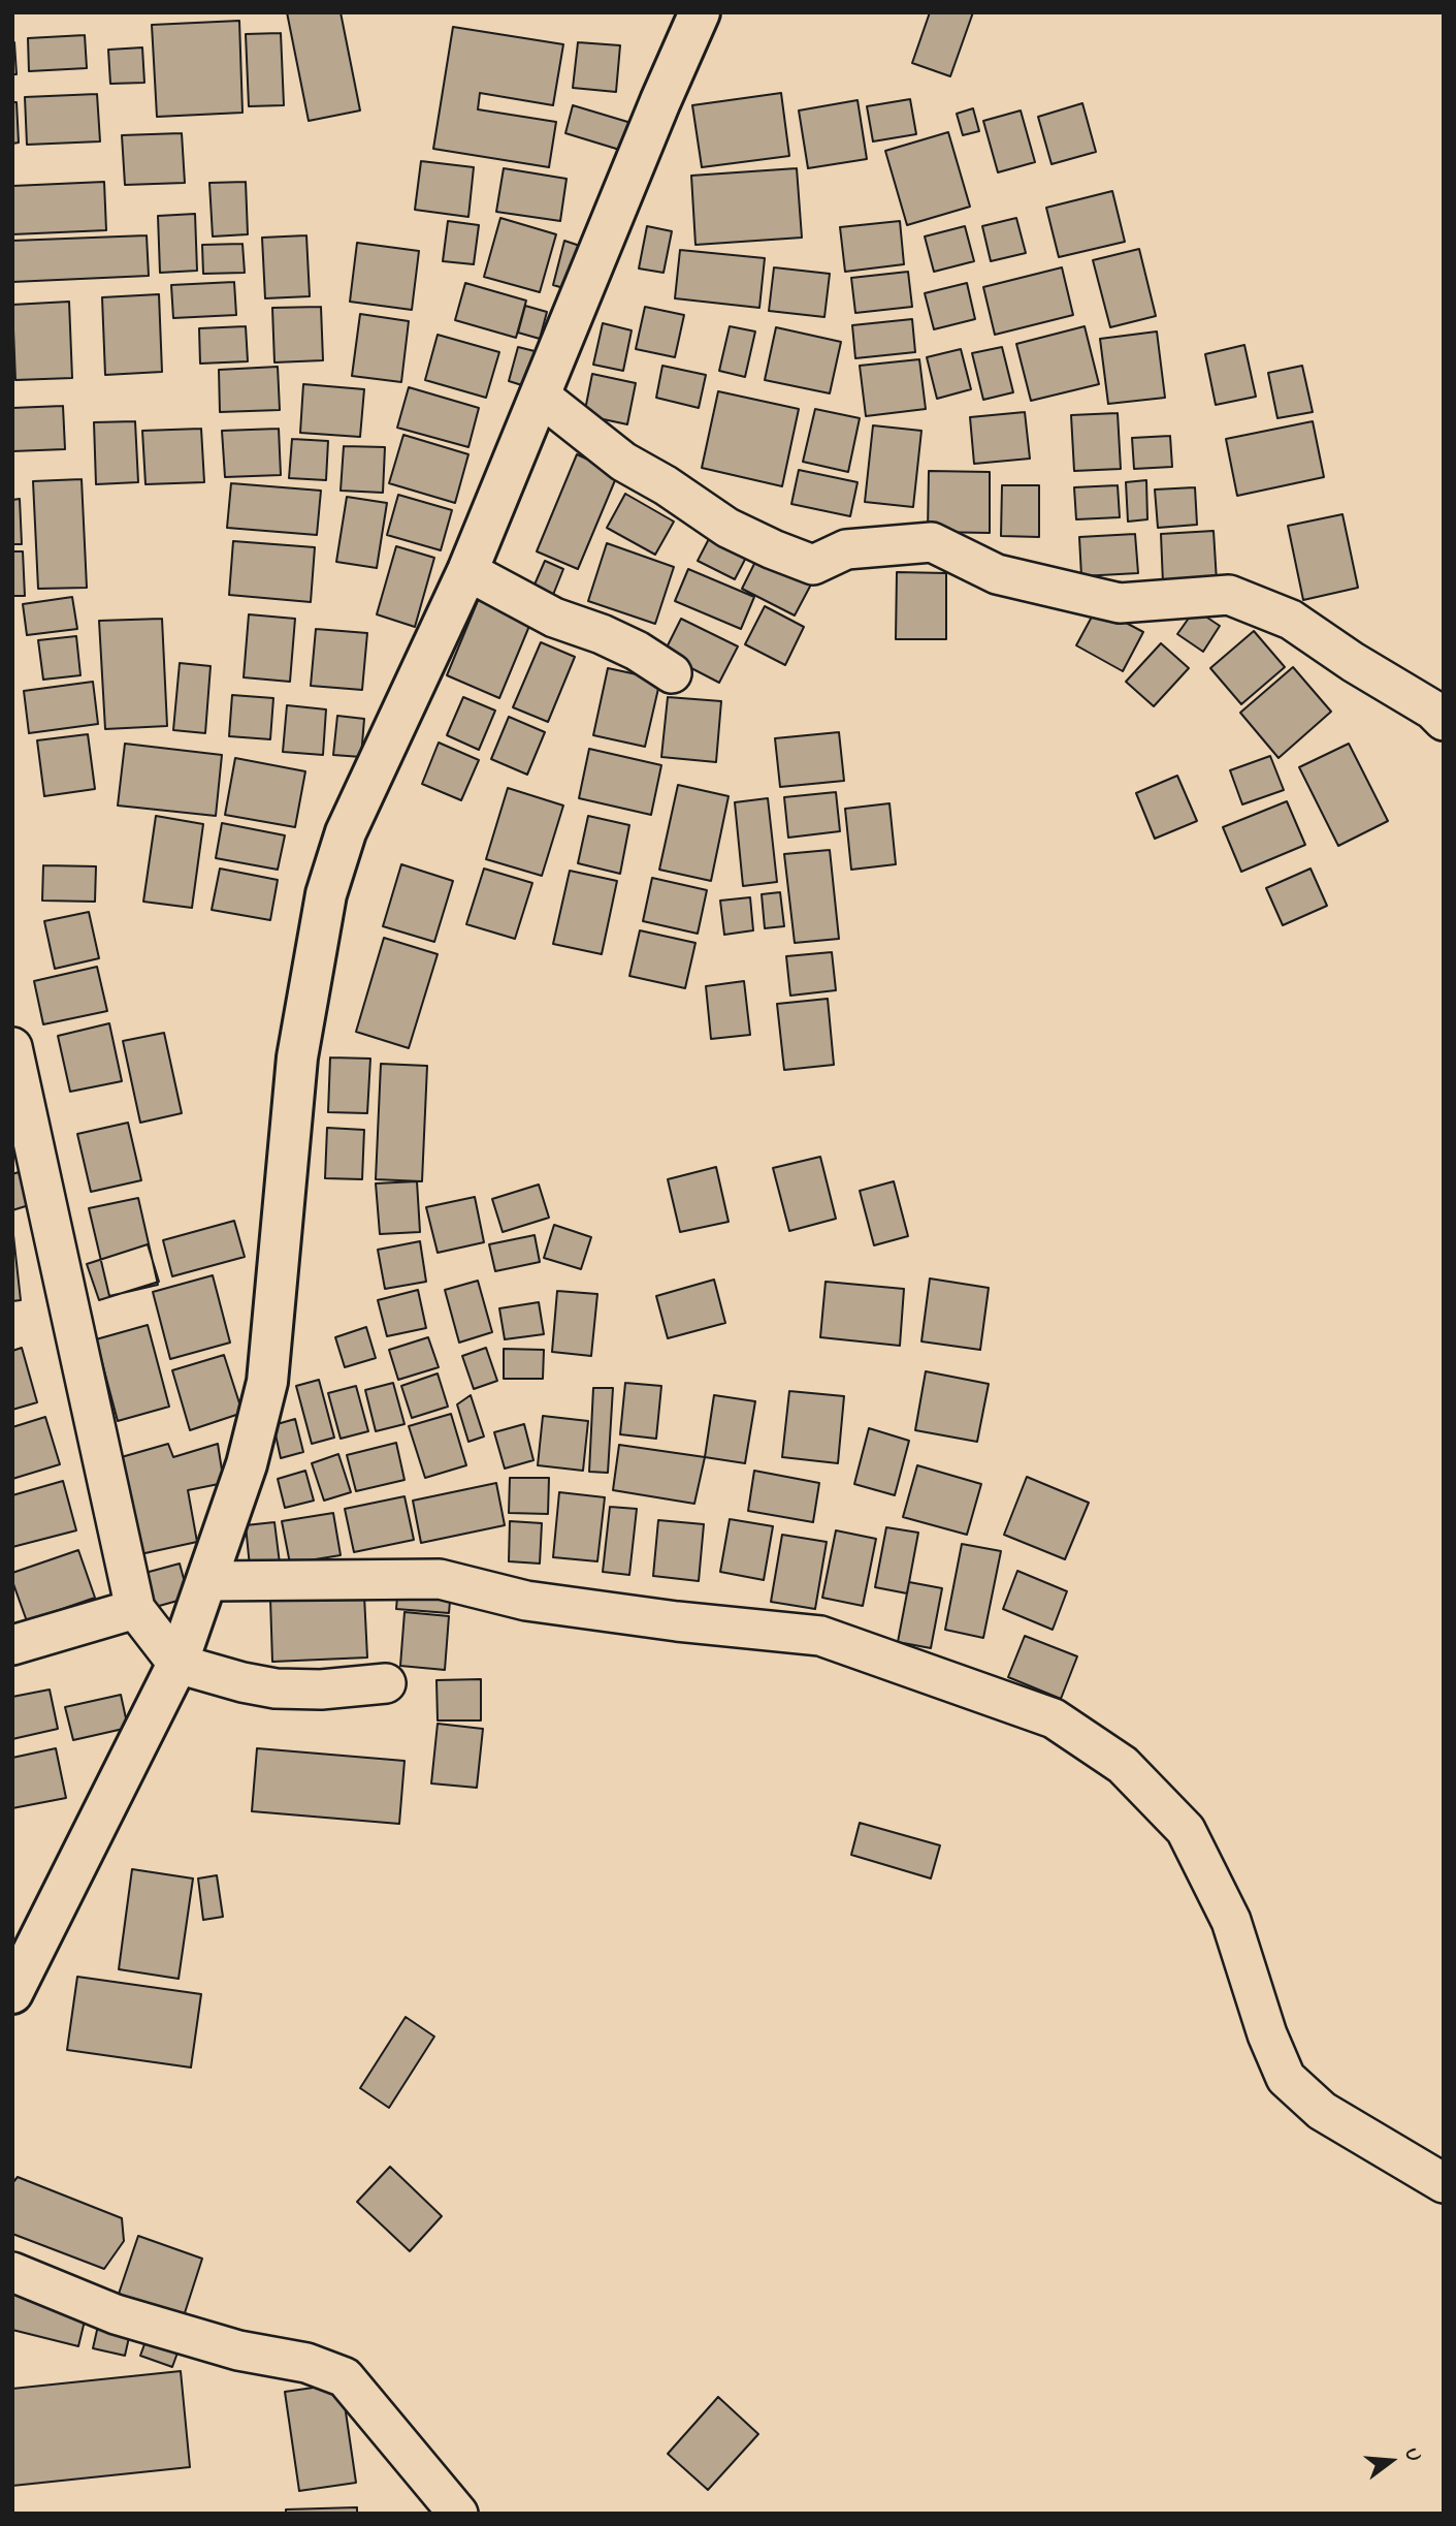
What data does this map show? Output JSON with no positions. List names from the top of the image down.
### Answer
{
  "north": "right"
}
